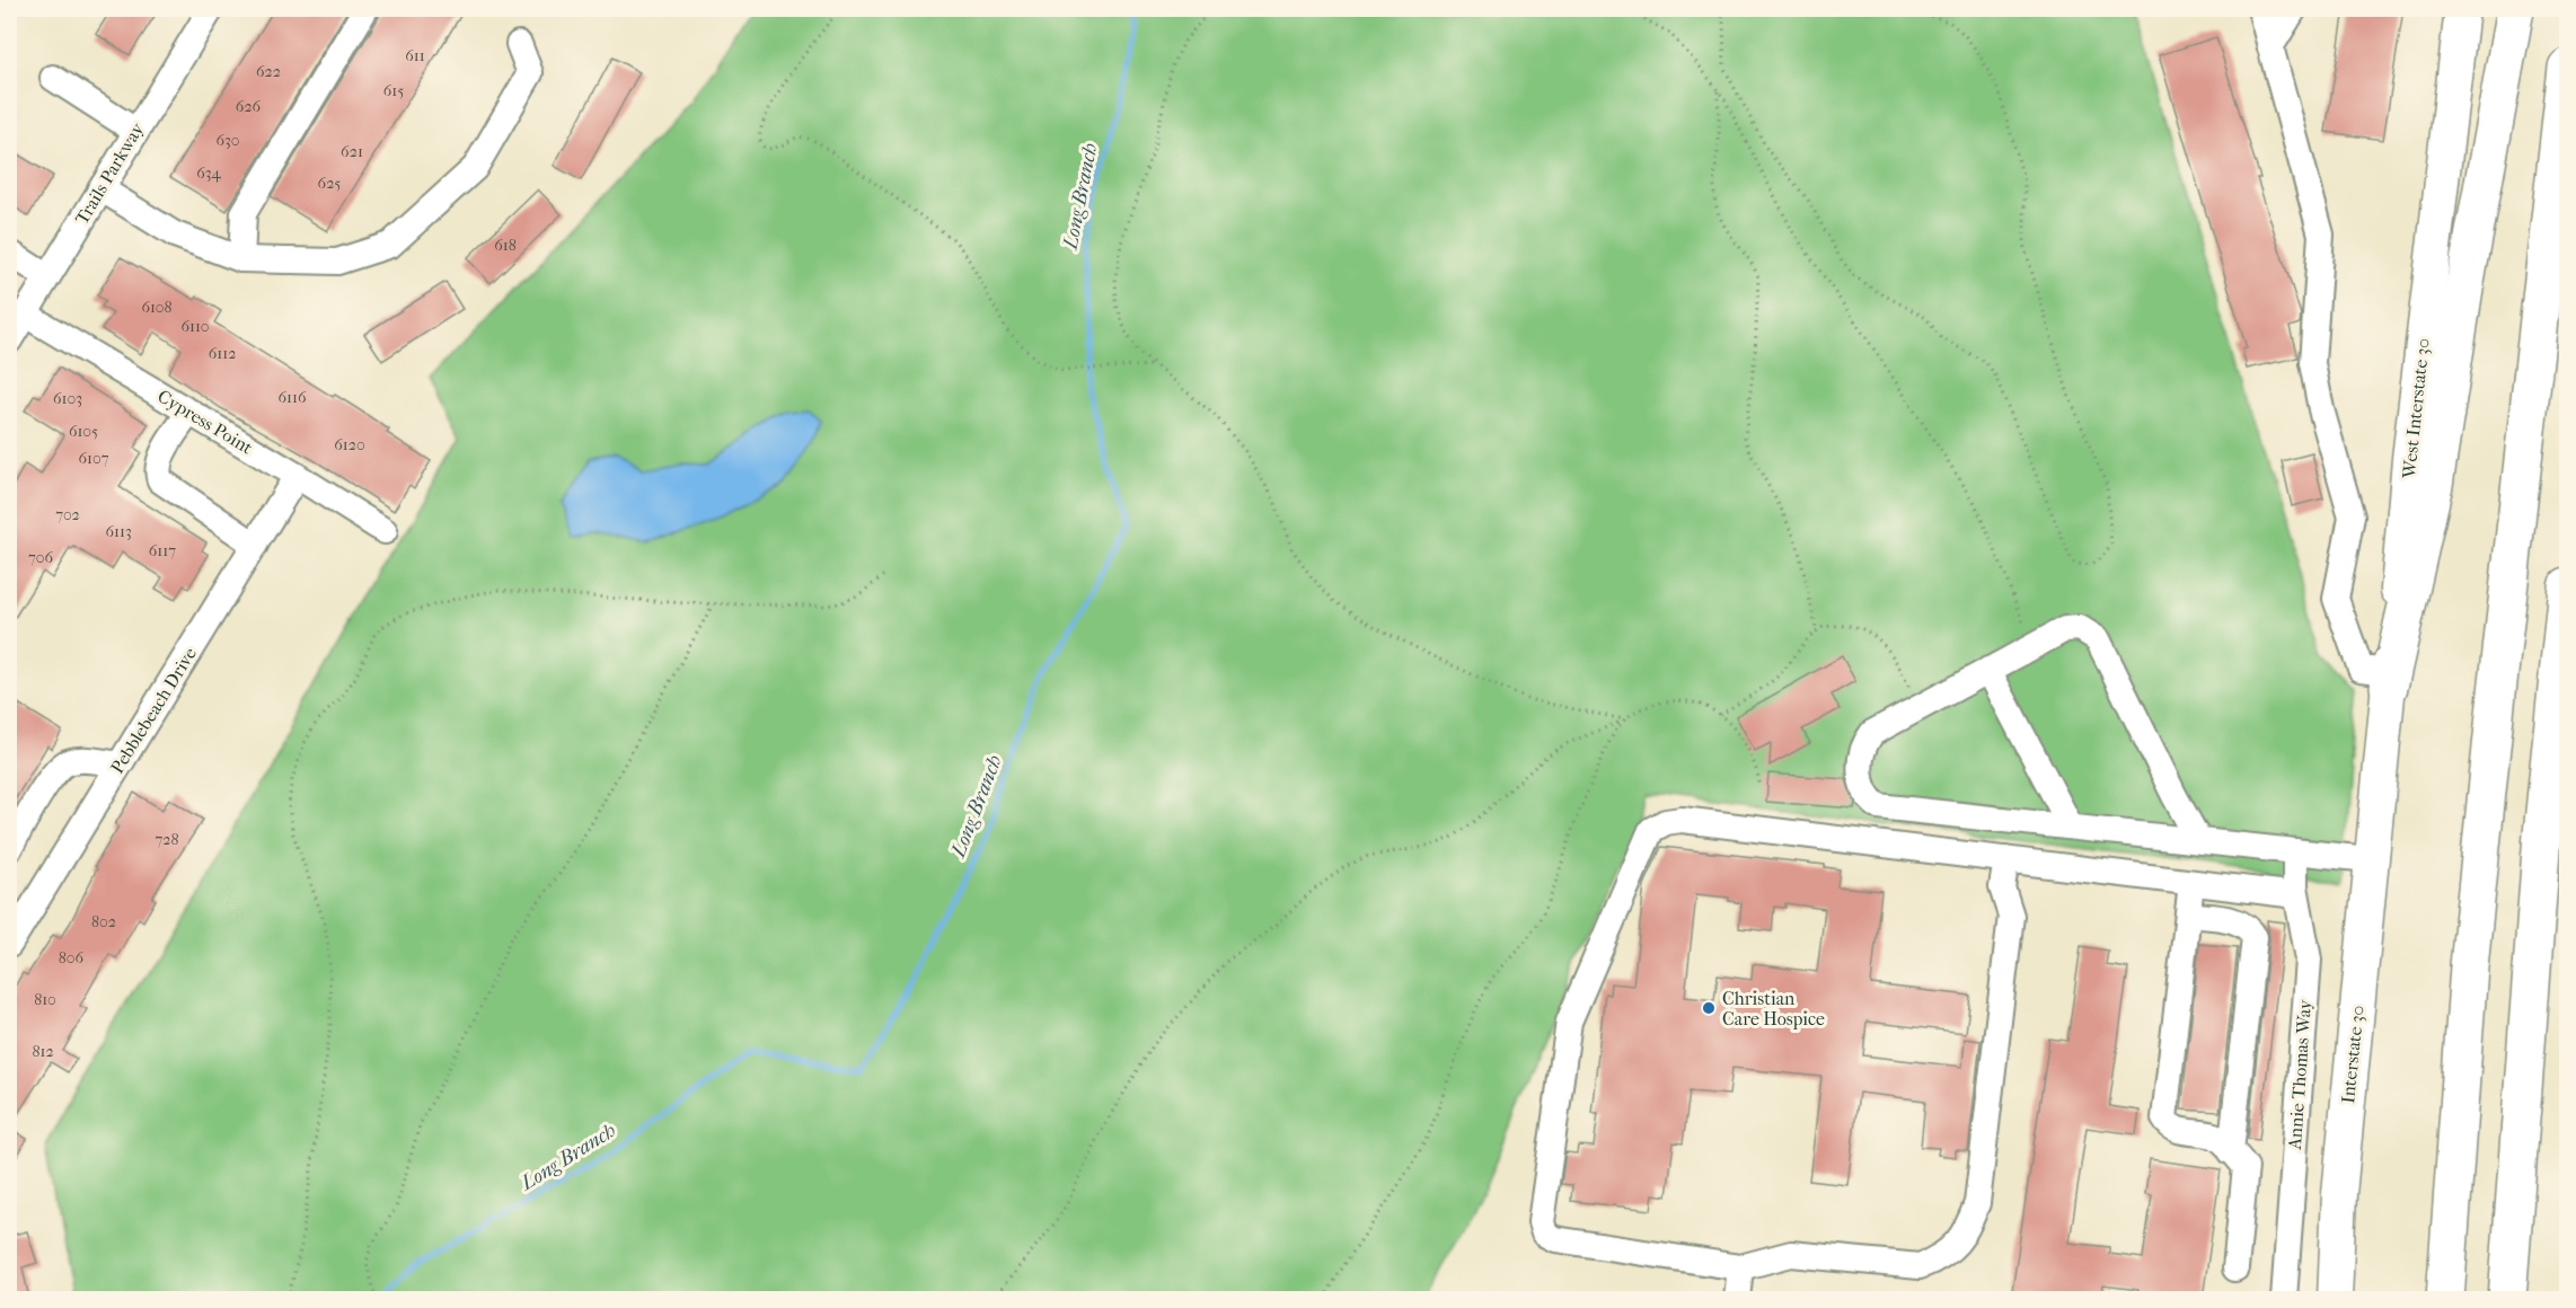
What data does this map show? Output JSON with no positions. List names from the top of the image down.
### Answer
{
  "streets": {
    "main road": ["West Interstate 30", "Interstate 30"],
    "street": [
      "Trails Parkway",
      "Cypress Point",
      "Pebblebeach Drive",
      "Annie Thomas Way"
    ]
  },
  "crossings": [
    ["Trails Parkway", "Cypress Point"],
    ["West Interstate 30", "Interstate 30"],
    ["Cypress Point", "Pebblebeach Drive"]
  ],
  "water": ["Long Branch"],
  "places": ["Christian Care Hospice"],
  "house_numbers": [
    "611",
    "622",
    "615",
    "626",
    "630",
    "621",
    "634",
    "625",
    "618",
    "6108",
    "6110",
    "6112",
    "6116",
    "6103",
    "6105",
    "6120",
    "6107",
    "702",
    "6113",
    "6117",
    "706",
    "728",
    "802",
    "806",
    "810",
    "812"
  ]
}
